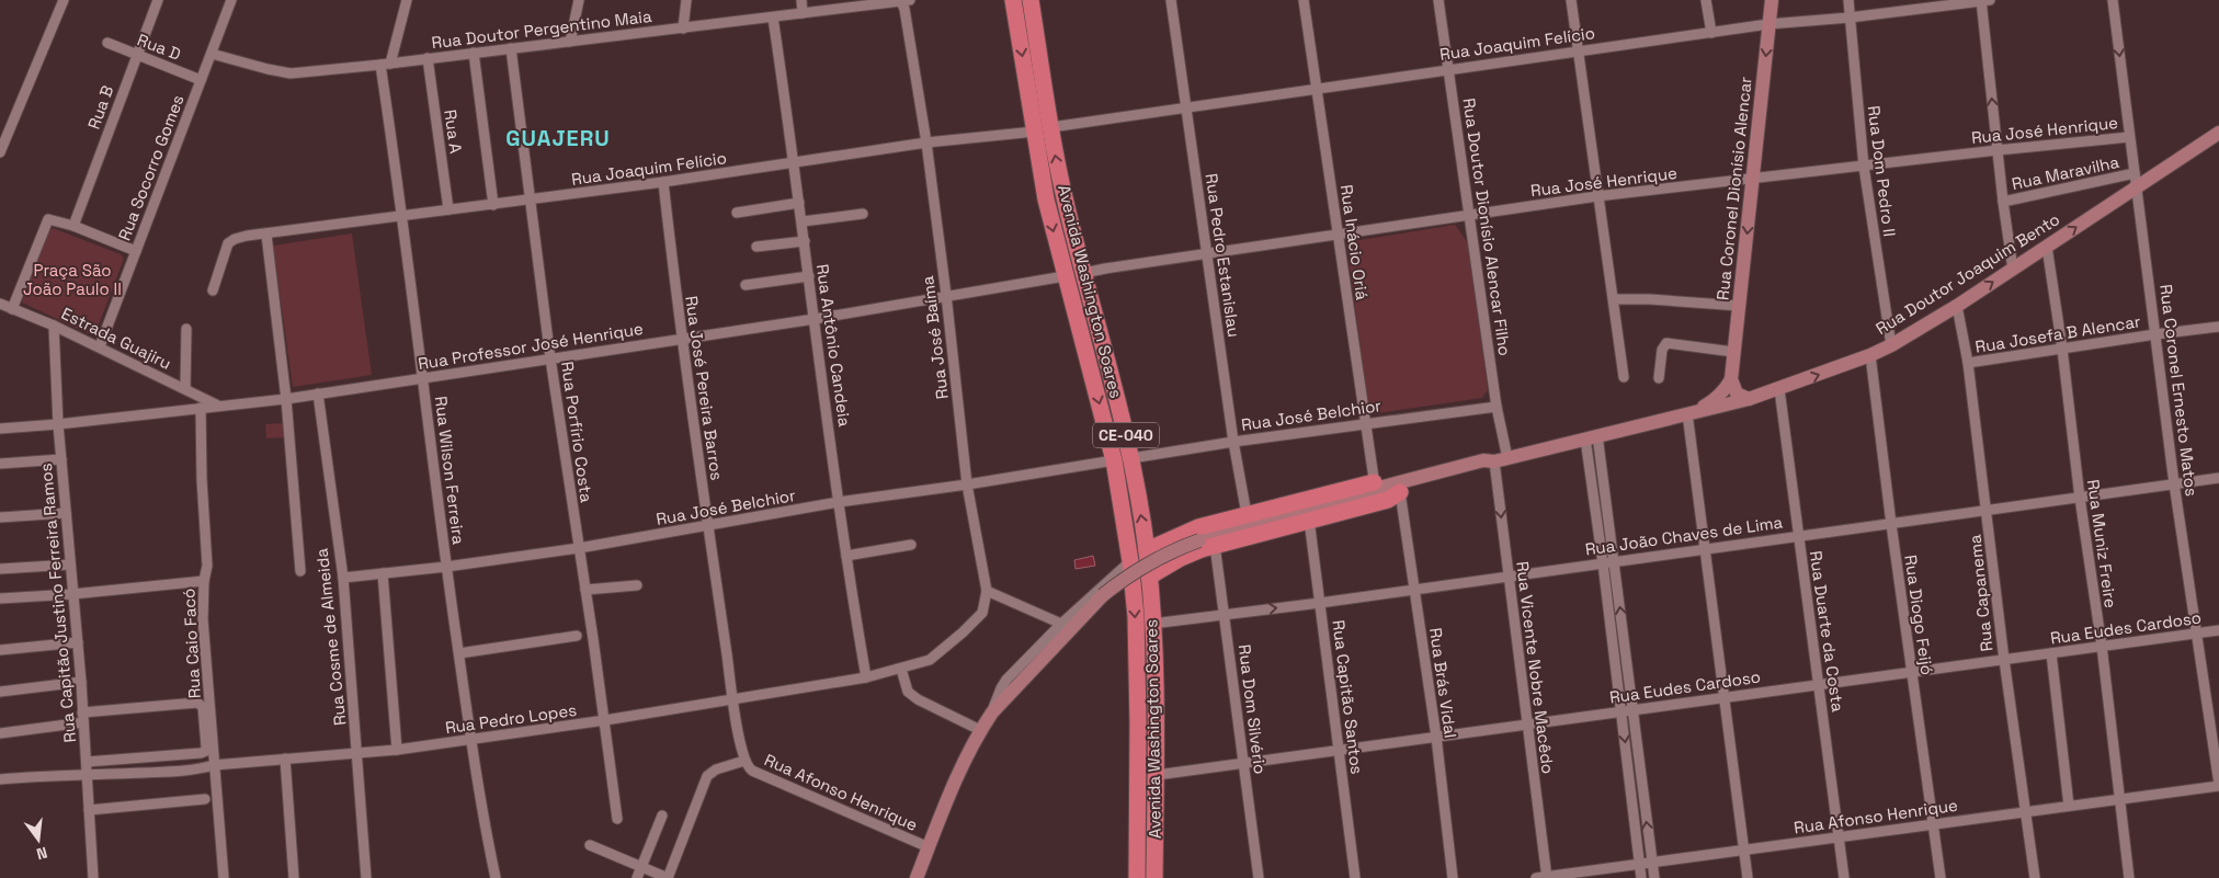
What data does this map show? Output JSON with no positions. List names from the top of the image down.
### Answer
{
  "streets": {
    "highway": ["Avenida Washington Soares", "CE-040"],
    "main road": ["Rua Coronel Dionísio Alencar", "Rua Doutor Joaquim Bento"],
    "street": [
      "Rua Doutor Pergentino Maia",
      "Rua Joaquim Felício",
      "Rua D",
      "Rua B",
      "Rua José Henrique",
      "Rua A",
      "Rua Socorro Gomes",
      "Rua Dom Pedro II",
      "Rua Maravilha",
      "Rua Doutor Dionísio Alencar Filho",
      "Rua Inácio Oriá",
      "Rua Pedro Estanislau",
      "Rua Josefa B Alencar",
      "Rua José Baíma",
      "Estrada Guajiru",
      "Rua Antônio Candeia",
      "Rua Professor José Henrique",
      "Rua José Pereira Barros",
      "Rua Coronel Ernesto Matos",
      "Rua José Belchior",
      "Rua Porfírio Costa",
      "Rua Wilson Ferreira",
      "Rua João Chaves de Lima",
      "Rua Muniz Freire",
      "Rua Capanema",
      "Rua Capitão Justino Ferreira Ramos",
      "Rua Diogo Feijó",
      "Rua Eudes Cardoso",
      "Rua Duarte da Costa",
      "Rua Cosme de Almeida",
      "Rua Caio Facó",
      "Rua Vicente Nobre Macêdo",
      "Rua Brás Vidal",
      "Rua Capitão Santos",
      "Rua Dom Silvério",
      "Rua Pedro Lopes",
      "Rua Afonso Henrique"
    ]
  },
  "crossings": [
    ["Rua Doutor Pergentino Maia", "Rua A"],
    ["Rua Doutor Pergentino Maia", "Rua Socorro Gomes"],
    ["Rua Doutor Pergentino Maia", "Rua José Baíma"],
    ["Rua Doutor Pergentino Maia", "Rua Antônio Candeia"],
    ["Rua Doutor Pergentino Maia", "Rua Porfírio Costa"],
    ["Rua Doutor Pergentino Maia", "Rua Wilson Ferreira"],
    ["Rua Joaquim Felício", "Rua A"],
    ["Rua Joaquim Felício", "Rua Dom Pedro II"],
    ["Rua Joaquim Felício", "Rua Coronel Dionísio Alencar"],
    ["Rua Joaquim Felício", "Rua Doutor Dionísio Alencar Filho"],
    ["Rua Joaquim Felício", "Rua Inácio Oriá"],
    ["Rua Joaquim Felício", "Rua Pedro Estanislau"],
    ["Rua Joaquim Felício", "Avenida Washington Soares"],
    ["Rua Joaquim Felício", "Rua José Baíma"],
    ["Rua Joaquim Felício", "Rua Antônio Candeia"],
    ["Rua Joaquim Felício", "Rua José Pereira Barros"],
    ["Rua Joaquim Felício", "Rua Porfírio Costa"],
    ["Rua Joaquim Felício", "Rua Wilson Ferreira"],
    ["Rua D", "Rua B"],
    ["Rua D", "Rua Socorro Gomes"],
    ["Rua José Henrique", "Rua Dom Pedro II"],
    ["Rua José Henrique", "Rua Coronel Dionísio Alencar"],
    ["Rua José Henrique", "Rua Doutor Dionísio Alencar Filho"],
    ["Rua José Henrique", "Rua Inácio Oriá"],
    ["Rua José Henrique", "Rua Pedro Estanislau"],
    ["Rua José Henrique", "Avenida Washington Soares"],
    ["Rua José Henrique", "Rua Coronel Ernesto Matos"],
    ["Rua Socorro Gomes", "Estrada Guajiru"],
    ["Rua Dom Pedro II", "Rua Doutor Joaquim Bento"],
    ["Rua Maravilha", "Rua Doutor Joaquim Bento"],
    ["Rua Maravilha", "Rua Coronel Ernesto Matos"],
    ["Rua Doutor Dionísio Alencar Filho", "Rua Doutor Joaquim Bento"],
    ["Rua Doutor Dionísio Alencar Filho", "Rua José Belchior"],
    ["Rua Doutor Dionísio Alencar Filho", "Rua Vicente Nobre Macêdo"],
    ["Rua Inácio Oriá", "Rua Doutor Joaquim Bento"],
    ["Rua Inácio Oriá", "Rua José Belchior"],
    ["Rua Pedro Estanislau", "Rua José Belchior"],
    ["Rua Doutor Joaquim Bento", "Rua Coronel Ernesto Matos"],
    ["Rua Doutor Joaquim Bento", "Rua Muniz Freire"],
    ["Rua Doutor Joaquim Bento", "Rua Capanema"],
    ["Rua Doutor Joaquim Bento", "Rua Diogo Feijó"],
    ["Rua Doutor Joaquim Bento", "Rua Duarte da Costa"],
    ["Rua Doutor Joaquim Bento", "Rua Vicente Nobre Macêdo"],
    ["Rua Doutor Joaquim Bento", "Rua Brás Vidal"],
    ["Rua Doutor Joaquim Bento", "Rua Afonso Henrique"],
    ["Avenida Washington Soares", "Rua Professor José Henrique"],
    ["Avenida Washington Soares", "Rua José Belchior"],
    ["Avenida Washington Soares", "Rua João Chaves de Lima"],
    ["Avenida Washington Soares", "Rua Eudes Cardoso"],
    ["Rua Josefa B Alencar", "Rua Coronel Ernesto Matos"],
    ["Rua Josefa B Alencar", "Rua Muniz Freire"],
    ["Rua Josefa B Alencar", "Rua Capanema"],
    ["Rua José Baíma", "Rua Professor José Henrique"],
    ["Rua José Baíma", "Rua José Belchior"],
    ["Rua José Baíma", "Rua Pedro Lopes"],
    ["Estrada Guajiru", "Rua Professor José Henrique"],
    ["Estrada Guajiru", "Rua Capitão Justino Ferreira Ramos"],
    ["Rua Antônio Candeia", "Rua Professor José Henrique"],
    ["Rua Antônio Candeia", "Rua José Belchior"],
    ["Rua Antônio Candeia", "Rua Pedro Lopes"],
    ["Rua Professor José Henrique", "Rua José Pereira Barros"],
    ["Rua Professor José Henrique", "Rua Porfírio Costa"],
    ["Rua Professor José Henrique", "Rua Wilson Ferreira"],
    ["Rua Professor José Henrique", "Rua Capitão Justino Ferreira Ramos"],
    ["Rua Professor José Henrique", "Rua Cosme de Almeida"],
    ["Rua Professor José Henrique", "Rua Caio Facó"],
    ["Rua José Pereira Barros", "Rua José Belchior"],
    ["Rua José Pereira Barros", "Rua Pedro Lopes"],
    ["Rua José Pereira Barros", "Rua Afonso Henrique"],
    ["Rua Coronel Ernesto Matos", "Rua João Chaves de Lima"],
    ["Rua Coronel Ernesto Matos", "Rua Eudes Cardoso"],
    ["Rua Coronel Ernesto Matos", "Rua Afonso Henrique"],
    ["Rua José Belchior", "Rua Porfírio Costa"],
    ["Rua José Belchior", "Rua Wilson Ferreira"],
    ["Rua José Belchior", "Rua Cosme de Almeida"],
    ["Rua Porfírio Costa", "Rua Pedro Lopes"],
    ["Rua Wilson Ferreira", "Rua Pedro Lopes"],
    ["Rua João Chaves de Lima", "Rua Muniz Freire"],
    ["Rua João Chaves de Lima", "Rua Capanema"],
    ["Rua João Chaves de Lima", "Rua Diogo Feijó"],
    ["Rua João Chaves de Lima", "Rua Duarte da Costa"],
    ["Rua João Chaves de Lima", "Rua Vicente Nobre Macêdo"],
    ["Rua João Chaves de Lima", "Rua Brás Vidal"],
    ["Rua João Chaves de Lima", "Rua Capitão Santos"],
    ["Rua João Chaves de Lima", "Rua Dom Silvério"],
    ["Rua Muniz Freire", "Rua Eudes Cardoso"],
    ["Rua Muniz Freire", "Rua Afonso Henrique"],
    ["Rua Capanema", "Rua Eudes Cardoso"],
    ["Rua Capanema", "Rua Afonso Henrique"],
    ["Rua Capitão Justino Ferreira Ramos", "Rua Pedro Lopes"],
    ["Rua Diogo Feijó", "Rua Eudes Cardoso"],
    ["Rua Diogo Feijó", "Rua Afonso Henrique"],
    ["Rua Eudes Cardoso", "Rua Duarte da Costa"],
    ["Rua Eudes Cardoso", "Rua Vicente Nobre Macêdo"],
    ["Rua Eudes Cardoso", "Rua Brás Vidal"],
    ["Rua Eudes Cardoso", "Rua Capitão Santos"],
    ["Rua Eudes Cardoso", "Rua Dom Silvério"],
    ["Rua Duarte da Costa", "Rua Afonso Henrique"],
    ["Rua Cosme de Almeida", "Rua Pedro Lopes"],
    ["Rua Caio Facó", "Rua Pedro Lopes"],
    ["Rua Vicente Nobre Macêdo", "Rua Afonso Henrique"]
  ],
  "one_way": ["Rua Coronel Dionísio Alencar"],
  "districts": ["GUAJERU"],
  "parks": ["Praça São João Paulo II"],
  "north": "bottom"
}
